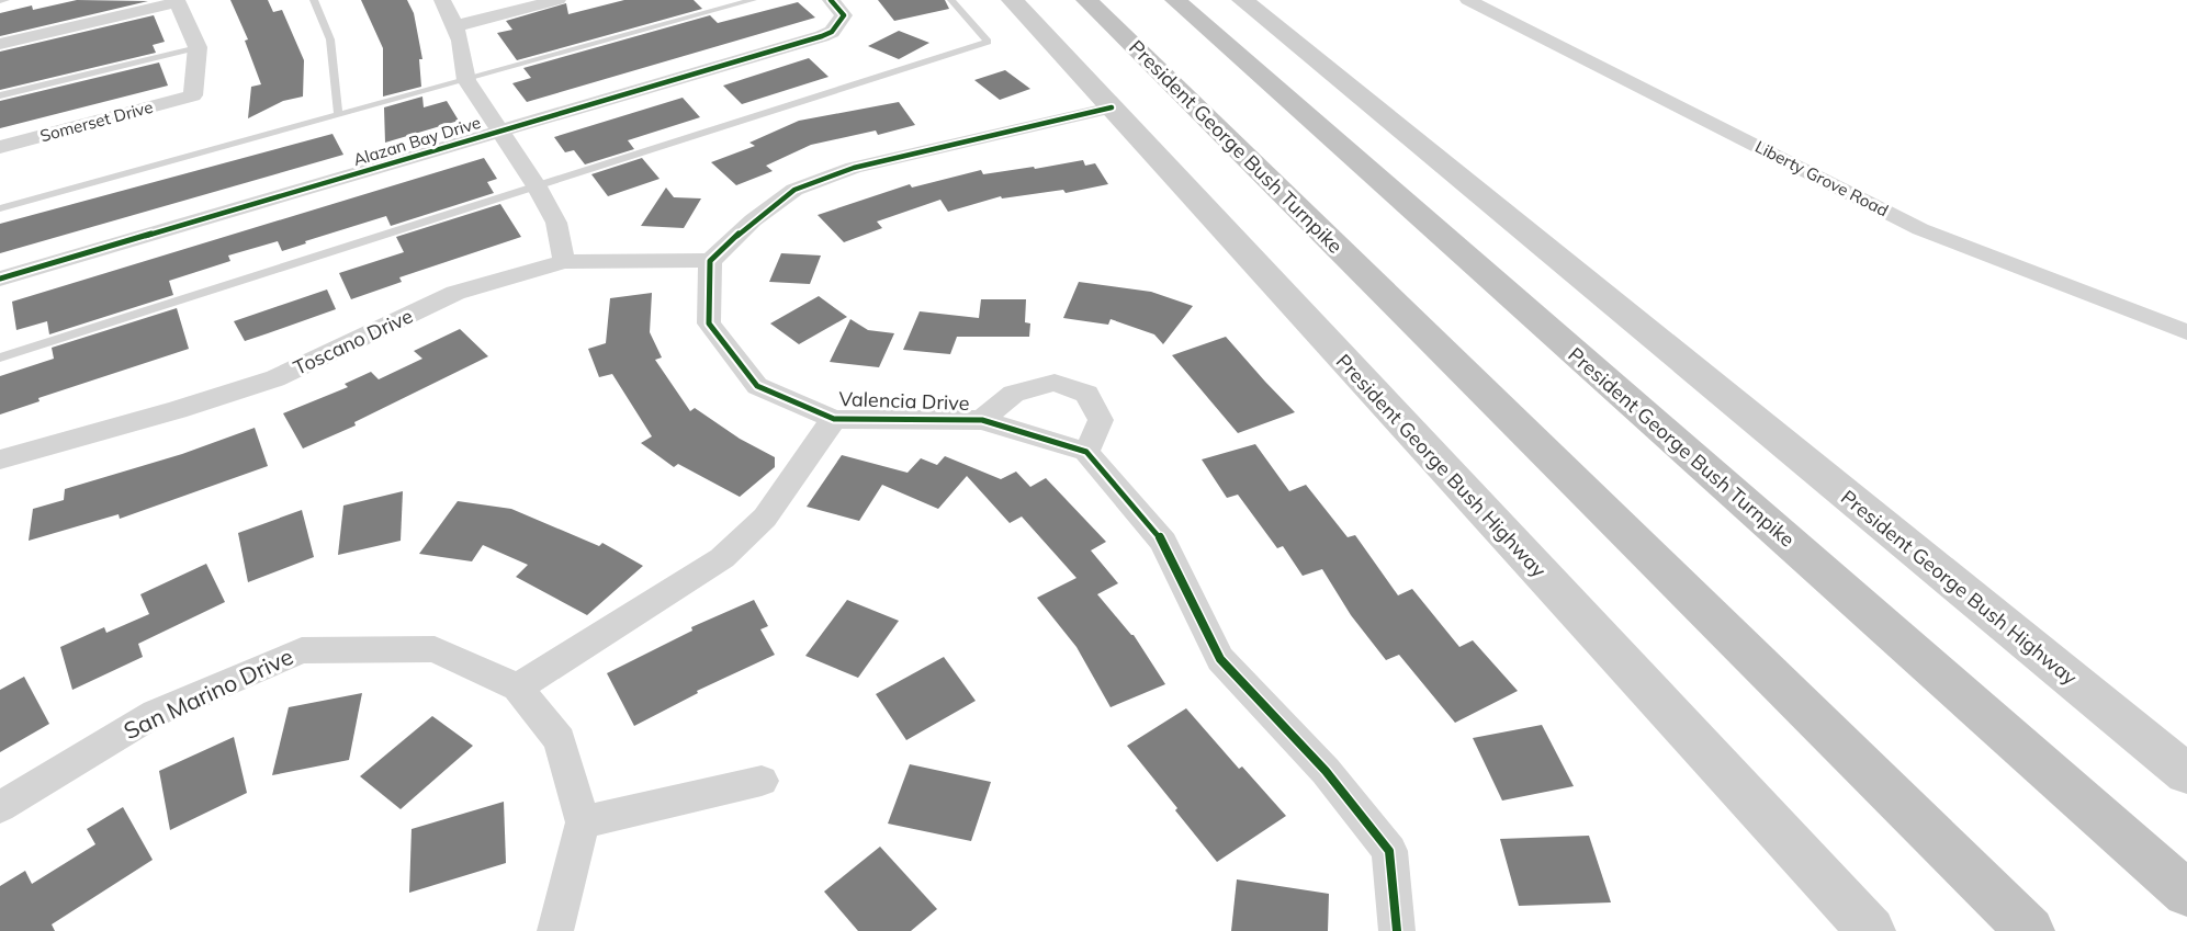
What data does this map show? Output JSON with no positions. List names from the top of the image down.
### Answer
{
  "streets": {
    "highway": ["President George Bush Turnpike"],
    "main road": ["President George Bush Highway"],
    "street": [
      "Somerset Drive",
      "Alazan Bay Drive",
      "Liberty Grove Road",
      "Toscano Drive",
      "Valencia Drive",
      "San Marino Drive"
    ]
  },
  "crossings": [
    ["Toscano Drive", "Valencia Drive"]
  ]
}
